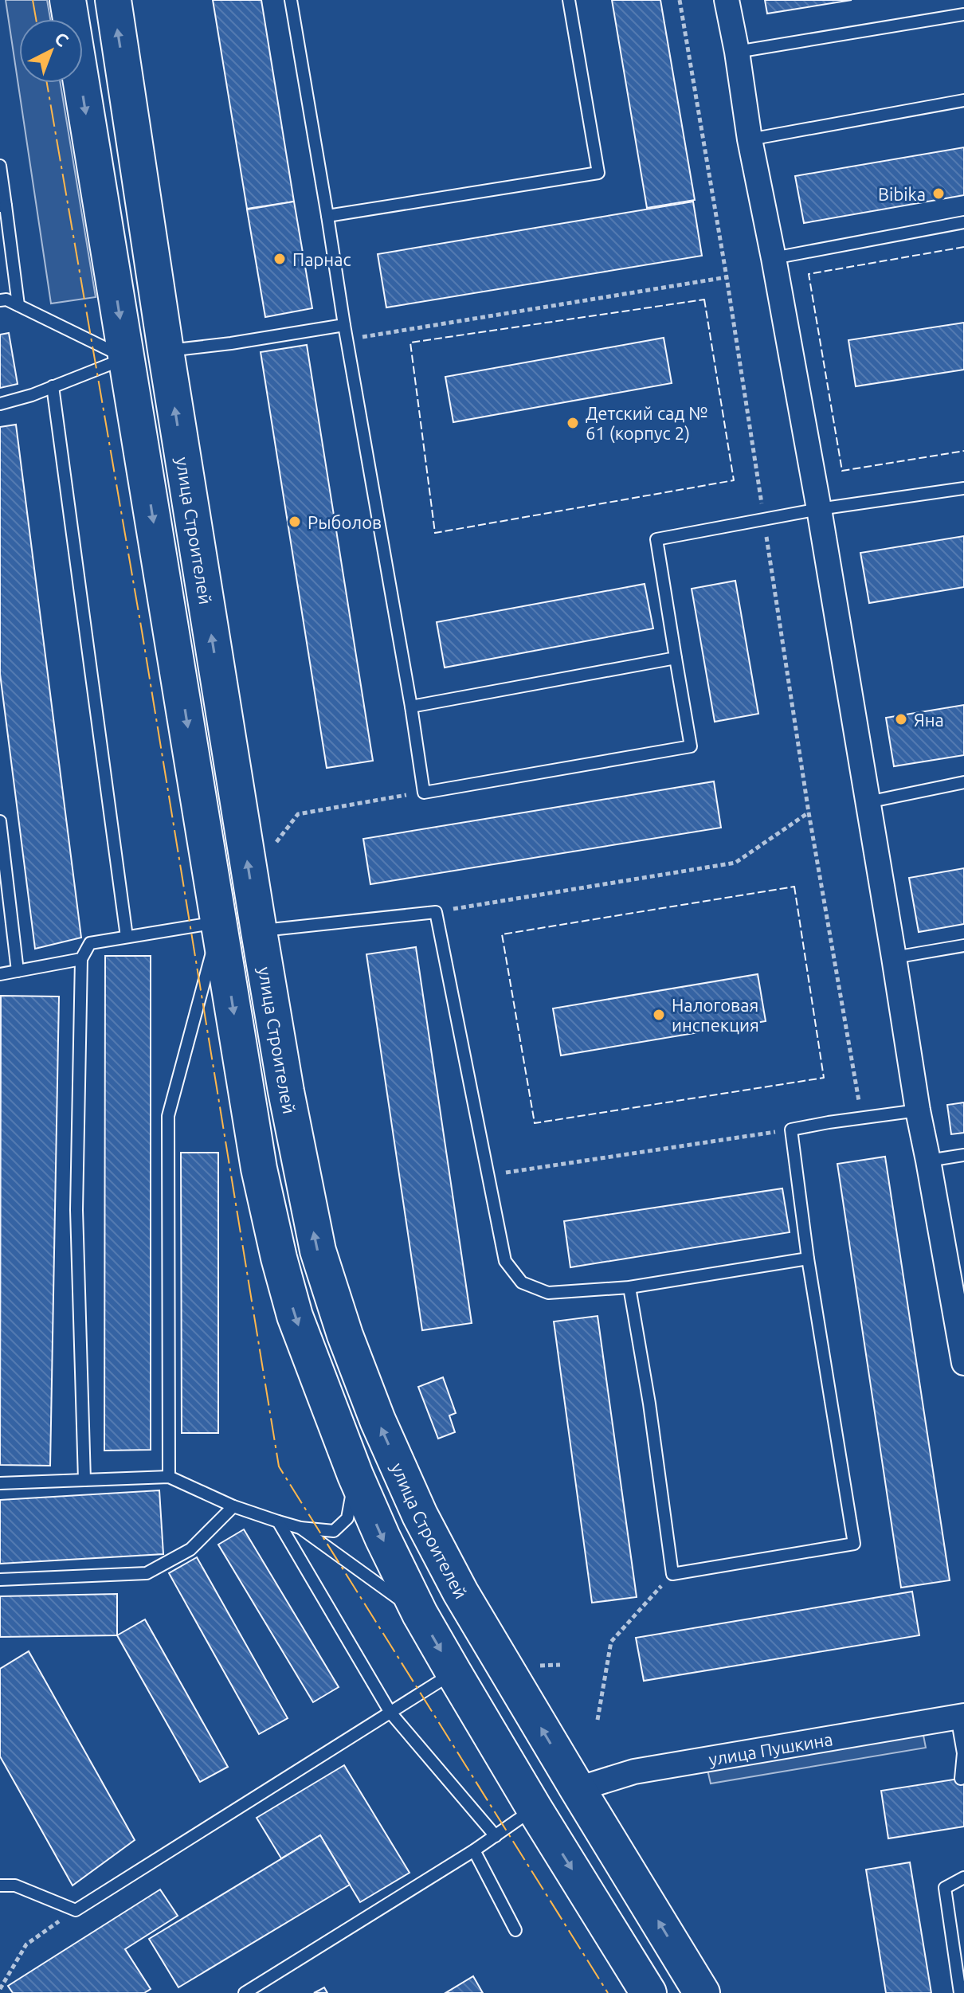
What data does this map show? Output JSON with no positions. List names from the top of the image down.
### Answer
{
  "streets": {
    "main road": ["улица Строителей"],
    "street": ["улица Пушкина"]
  },
  "crossings": [
    ["улица Строителей", "улица Пушкина"]
  ],
  "places": [
    "Bibika",
    "Парнас",
    "Детский сад № 61 (корпус 2)",
    "Рыболов",
    "Яна",
    "Налоговая инспекция"
  ],
  "north": "top right"
}
